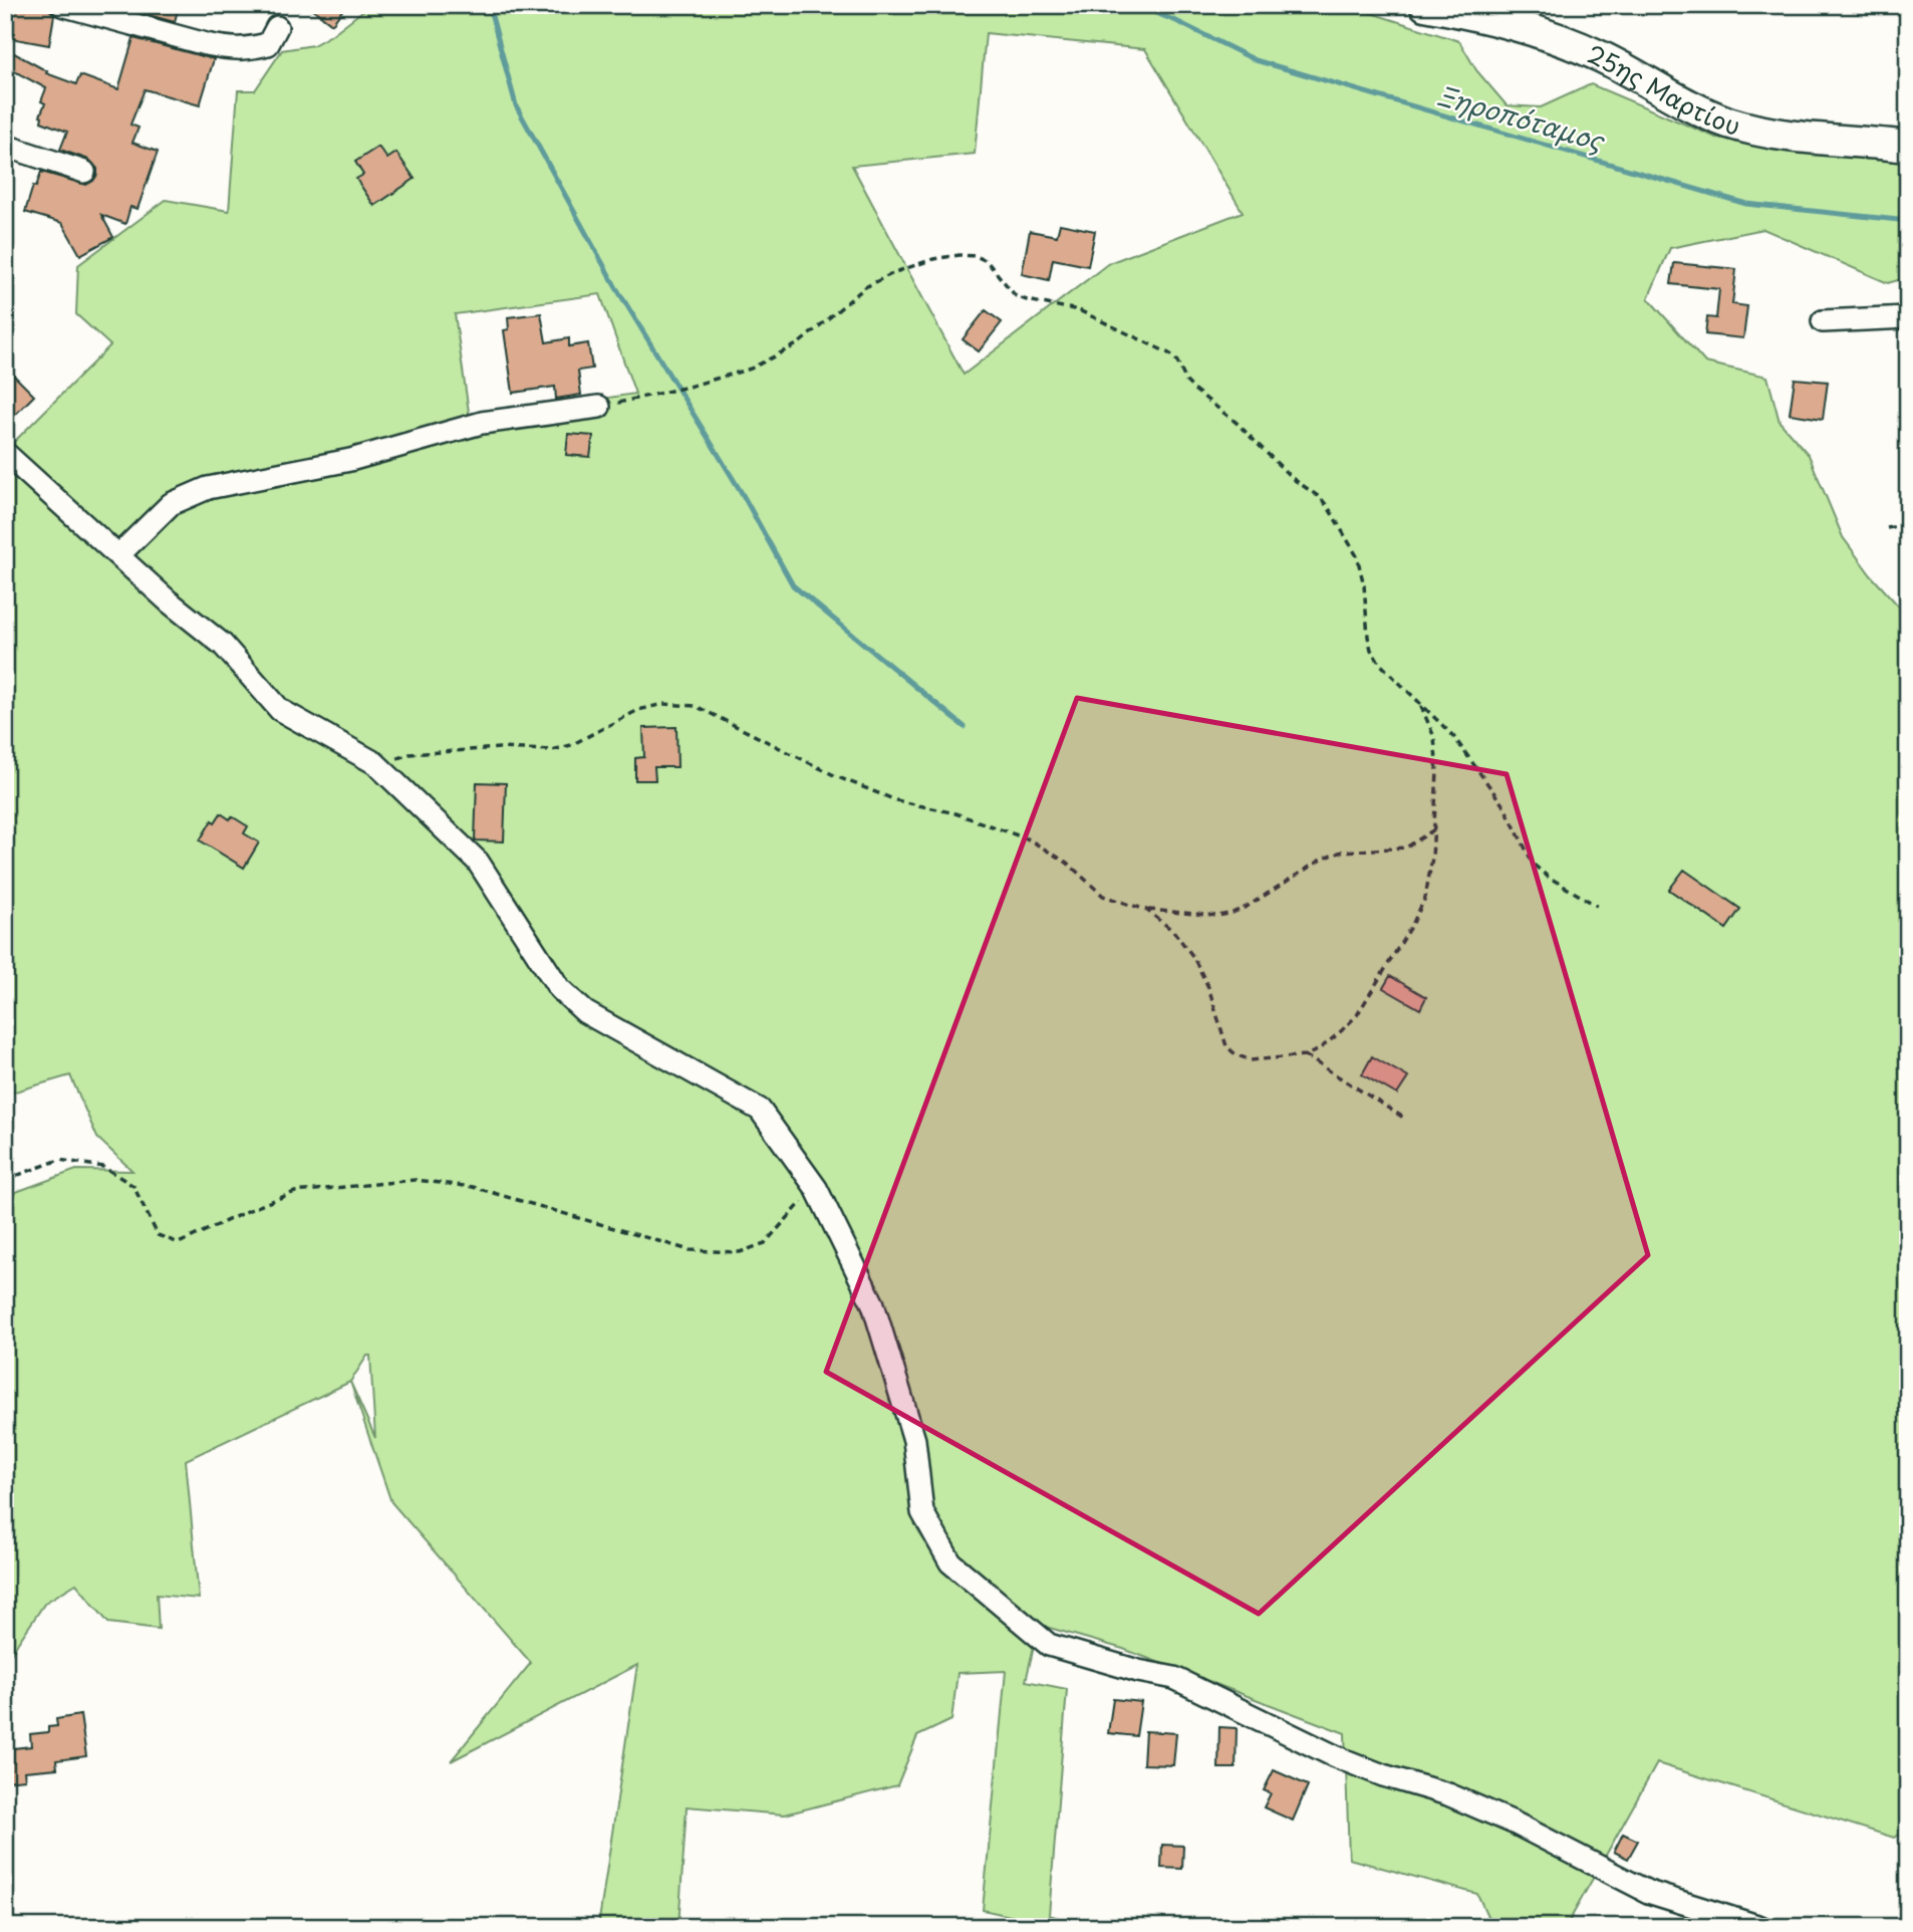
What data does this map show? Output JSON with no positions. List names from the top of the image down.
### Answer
{
  "streets": {
    "main road": ["25ης Μαρτίου"]
  },
  "water": ["Ξηροπόταμος"]
}
